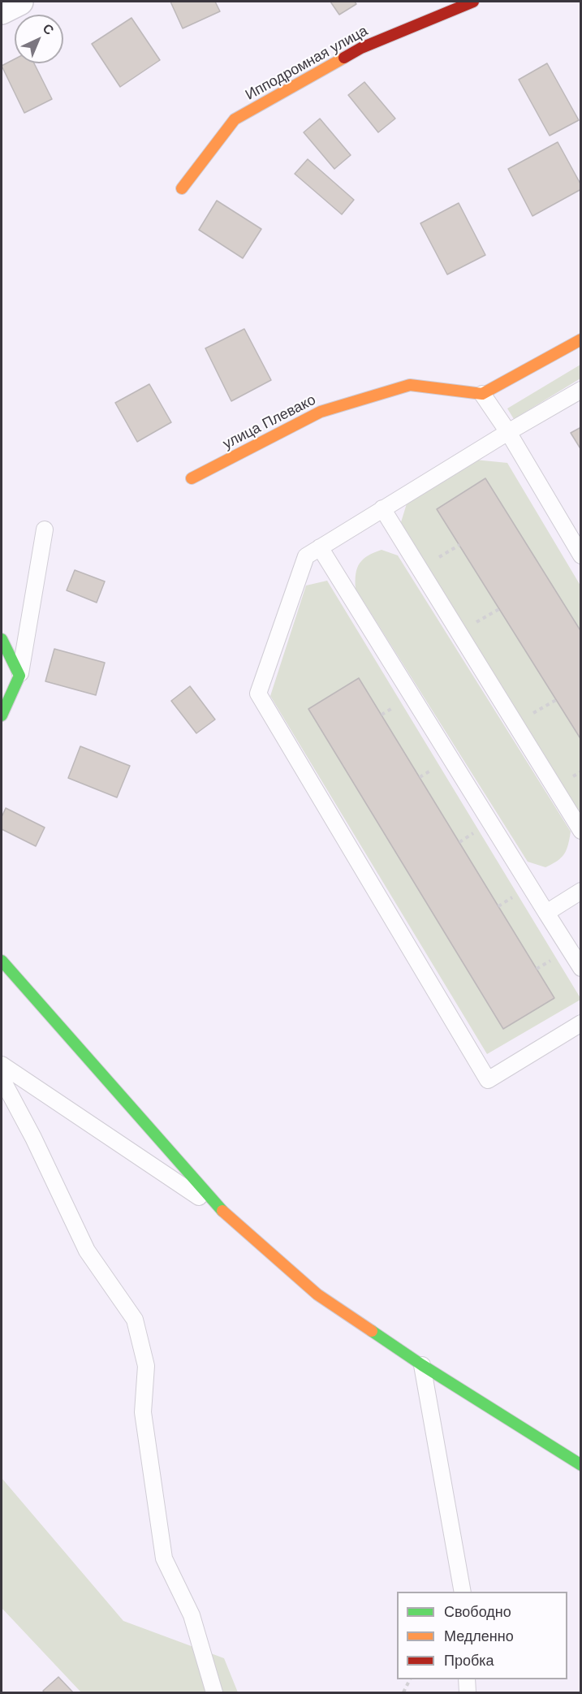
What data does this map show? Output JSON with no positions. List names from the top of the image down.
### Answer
{
  "streets": {
    "street": ["Ипподромная улица", "улица Плевако"]
  },
  "legend": ["Свободно", "Медленно", "Пробка"],
  "north": "top right"
}
